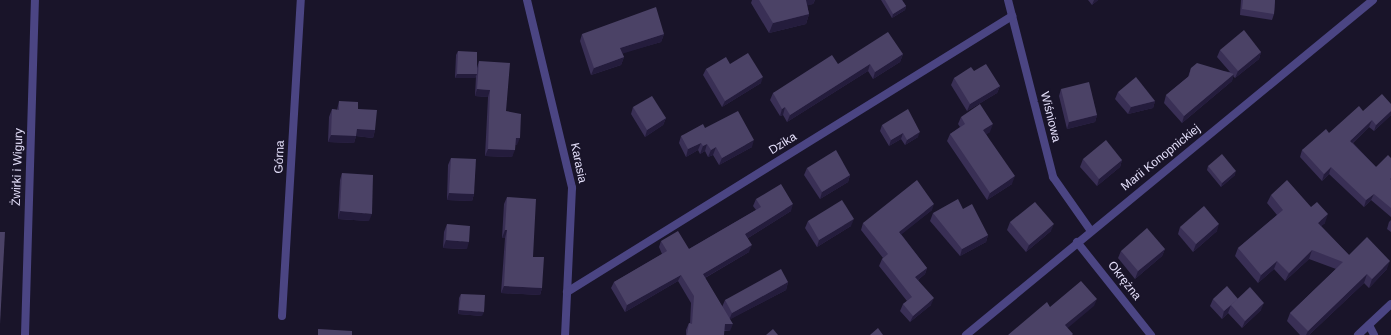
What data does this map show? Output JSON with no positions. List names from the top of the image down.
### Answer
{
  "streets": {
    "street": [
      "Wiśniowa",
      "Dzika",
      "Górna",
      "Marii Konopnickiej",
      "Karasia",
      "Żwirki i Wigury",
      "Okrężna"
    ]
  },
  "crossings": [
    ["Wiśniowa", "Dzika"],
    ["Wiśniowa", "Marii Konopnickiej"],
    ["Dzika", "Karasia"],
    ["Marii Konopnickiej", "Okrężna"]
  ]
}
